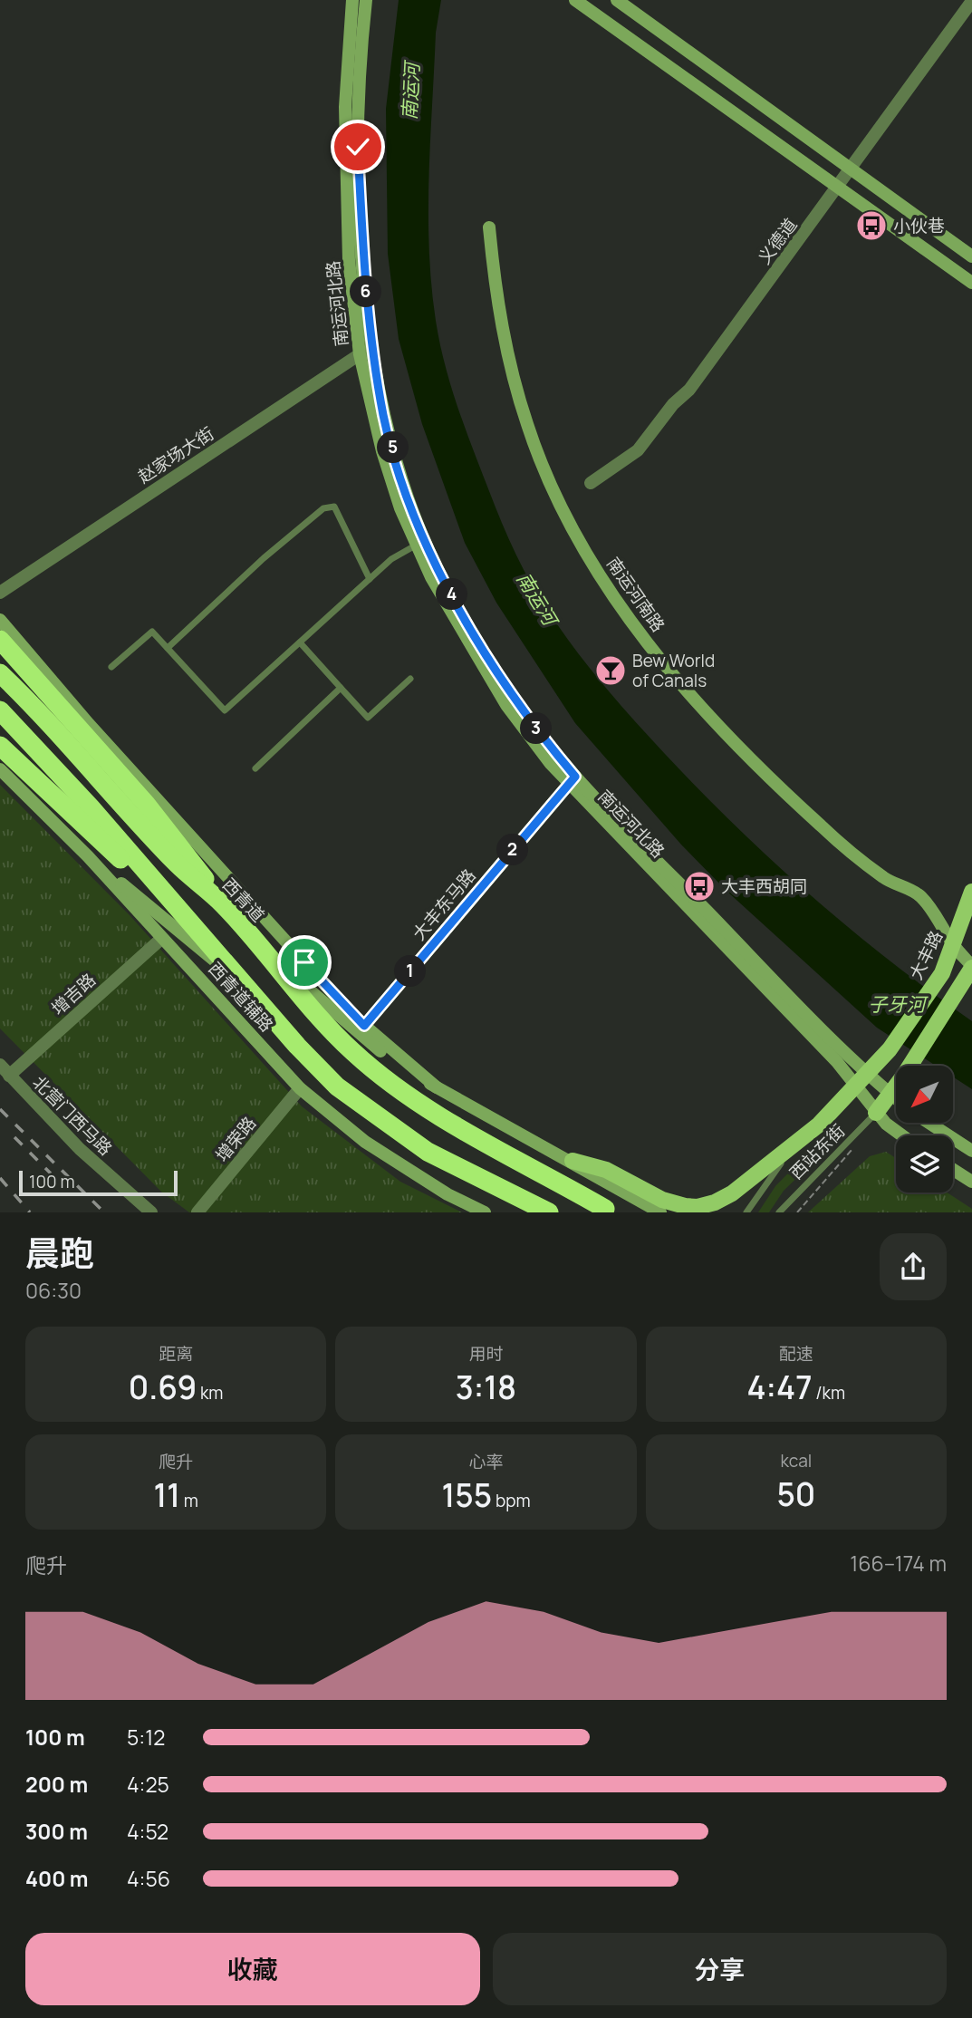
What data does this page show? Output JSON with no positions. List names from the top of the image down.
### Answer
{
  "streets": {
    "highway": ["西青道"],
    "main road": ["大丰路"],
    "street": [
      "义德道",
      "南运河北路",
      "赵家场大街",
      "南运河南路",
      "大丰东马路",
      "增吉路",
      "西青道辅路",
      "北营门西马路",
      "增荣路"
    ],
    "lane": ["西站东街"]
  },
  "crossings": [
    ["南运河北路", "赵家场大街"],
    ["南运河北路", "大丰东马路"],
    ["南运河北路", "大丰路"],
    ["南运河北路", "西站东街"],
    ["南运河南路", "大丰路"],
    ["增吉路", "西青道辅路"],
    ["增吉路", "北营门西马路"],
    ["西青道辅路", "增荣路"]
  ],
  "water": ["南运河", "子牙河"],
  "places": {
    "bus stop": ["小伙巷", "大丰西胡同"],
    "bar": ["Bew World of Canals"]
  },
  "scale_bar": "100 m",
  "north": "bottom left",
  "page": {
    "pins": [
      "6",
      "5",
      "4",
      "3",
      "2",
      "1"
    ],
    "scale": "100 m",
    "heading": ["晨跑", "06:30"],
    "stats": [
      ["距离", "0.69 km"],
      ["用时", "3:18"],
      ["配速", "4:47 /km"],
      ["爬升", "11 m"],
      ["心率", "155 bpm"],
      ["kcal", "50"]
    ],
    "chart": ["爬升", "166–174 m"],
    "list": [
      {
        "name": "100 m",
        "note": "5:12"
      },
      {
        "name": "200 m",
        "note": "4:25"
      },
      {
        "name": "300 m",
        "note": "4:52"
      },
      {
        "name": "400 m",
        "note": "4:56"
      }
    ],
    "buttons": ["收藏", "分享"]
  }
}
